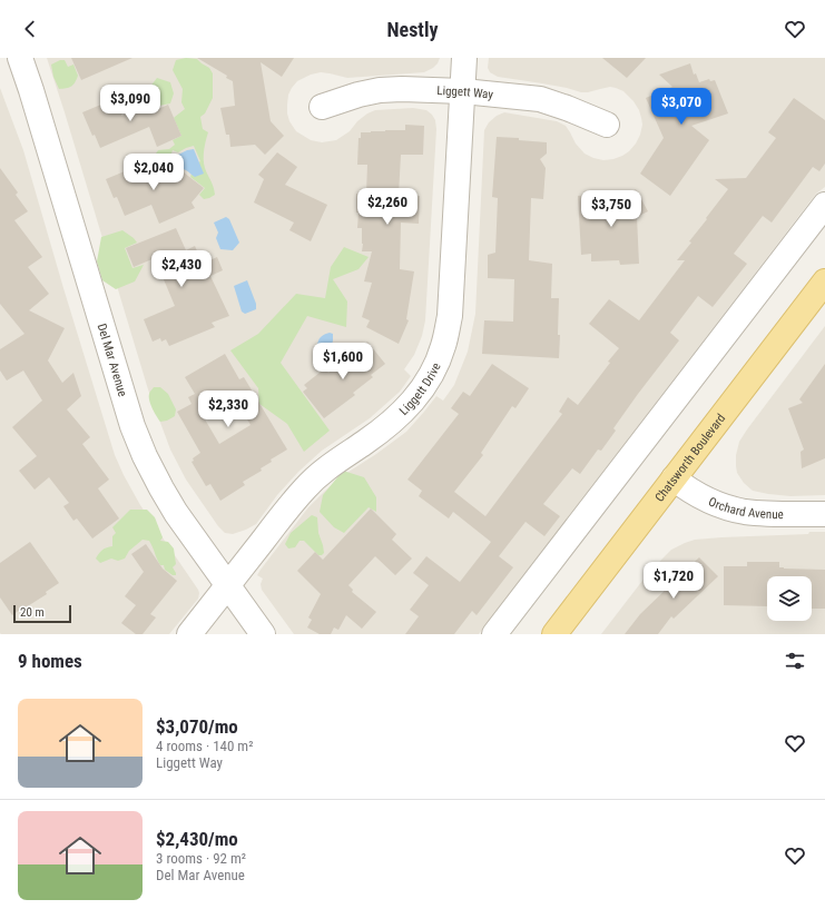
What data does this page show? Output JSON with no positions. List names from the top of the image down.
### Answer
{
  "streets": {
    "main road": ["Chatsworth Boulevard"],
    "street": [
      "Liggett Way",
      "Del Mar Avenue",
      "Liggett Drive",
      "Orchard Avenue"
    ]
  },
  "crossings": [
    ["Liggett Way", "Liggett Drive"],
    ["Del Mar Avenue", "Liggett Drive"],
    ["Chatsworth Boulevard", "Orchard Avenue"]
  ],
  "scale_bar": "20 m",
  "page": {
    "header": "Nestly",
    "price": [
      "$3,090",
      "$3,070",
      "$2,040",
      "$2,260",
      "$3,750",
      "$2,430",
      "$1,600",
      "$2,330",
      "$1,720"
    ],
    "scale": "20 m",
    "heading": "9 homes",
    "list": [
      {
        "name": "$3,070/mo",
        "note": "4 rooms · 140 m² · Liggett Way"
      },
      {
        "name": "$2,430/mo",
        "note": "3 rooms · 92 m² · Del Mar Avenue"
      }
    ]
  }
}
